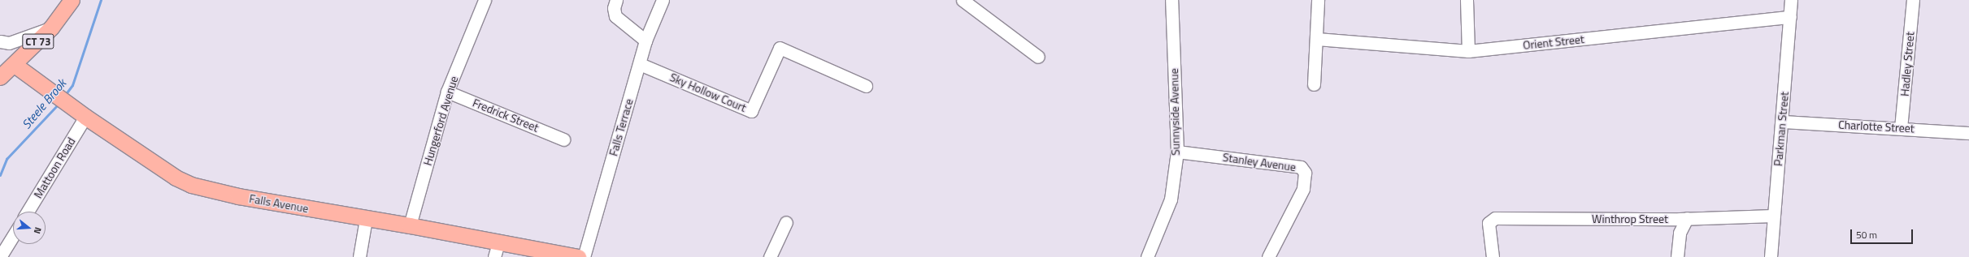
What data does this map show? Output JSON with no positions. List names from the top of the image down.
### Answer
{
  "streets": {
    "main road": ["CT 73", "Falls Avenue"],
    "street": [
      "Orient Street",
      "Hadley Street",
      "Sky Hollow Court",
      "Sunnyside Avenue",
      "Fredrick Street",
      "Hungerford Avenue",
      "Charlotte Street",
      "Falls Terrace",
      "Parkman Street",
      "Stanley Avenue",
      "Mattoon Road",
      "Winthrop Street"
    ]
  },
  "crossings": [
    ["CT 73", "Falls Avenue"],
    ["Orient Street", "Parkman Street"],
    ["Hadley Street", "Charlotte Street"],
    ["Sky Hollow Court", "Falls Terrace"],
    ["Sunnyside Avenue", "Stanley Avenue"],
    ["Fredrick Street", "Hungerford Avenue"],
    ["Hungerford Avenue", "Falls Avenue"],
    ["Charlotte Street", "Parkman Street"],
    ["Parkman Street", "Winthrop Street"],
    ["Mattoon Road", "Falls Avenue"]
  ],
  "water": ["Steele Brook"],
  "scale_bar": "50 m",
  "north": "right"
}
